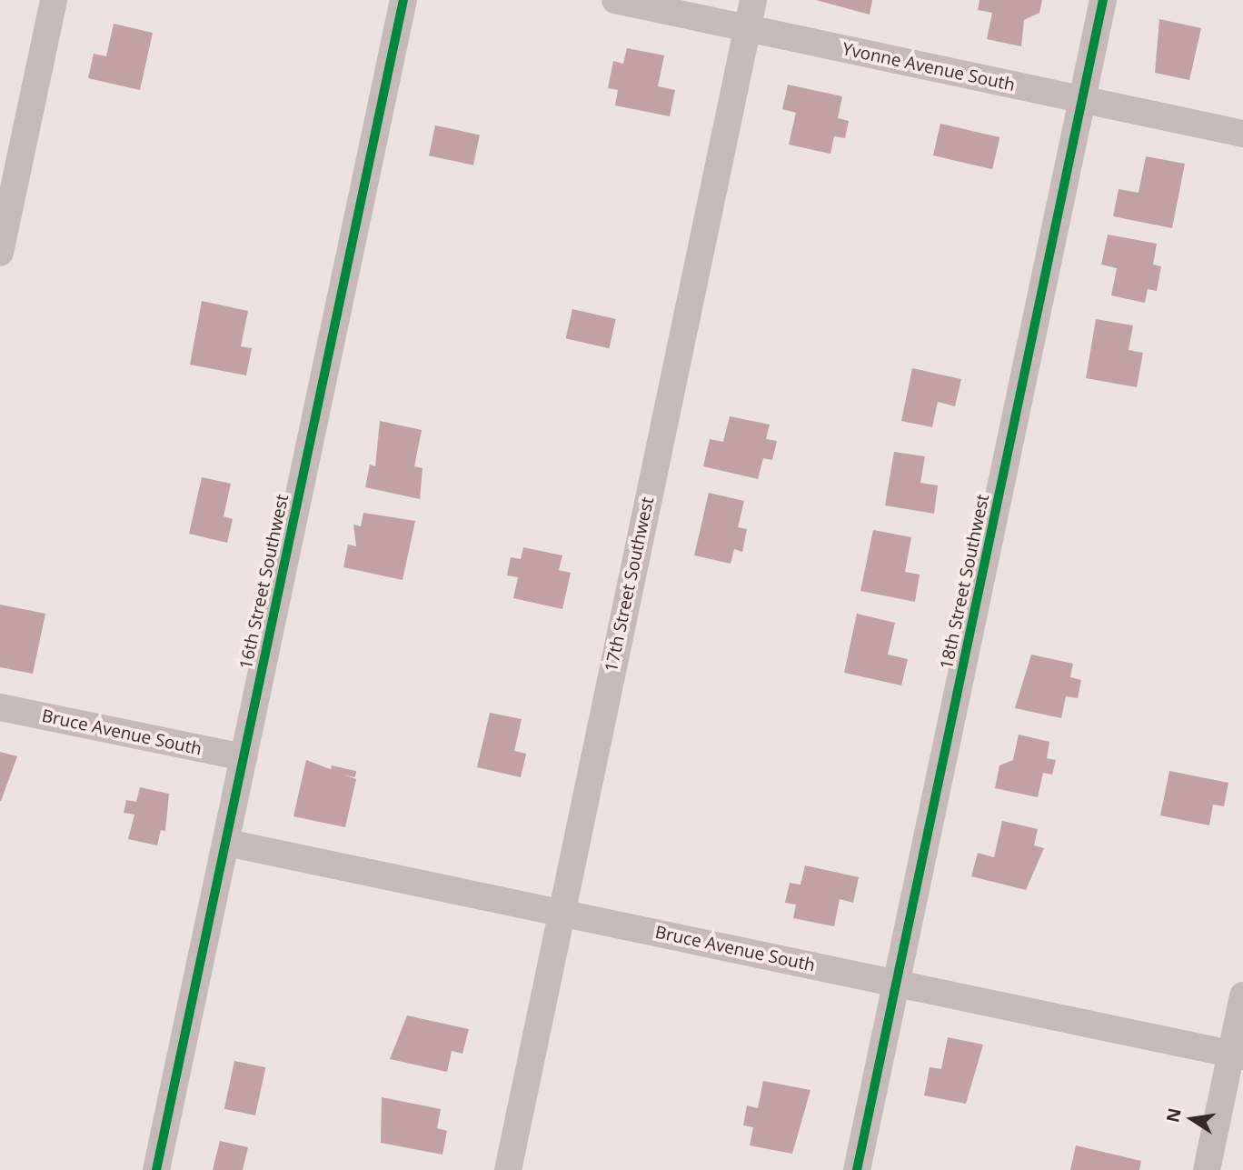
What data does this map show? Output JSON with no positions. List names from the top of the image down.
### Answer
{
  "streets": {
    "street": [
      "Yvonne Avenue South",
      "16th Street Southwest",
      "18th Street Southwest",
      "17th Street Southwest",
      "Bruce Avenue South"
    ]
  },
  "crossings": [
    ["Yvonne Avenue South", "18th Street Southwest"],
    ["Yvonne Avenue South", "17th Street Southwest"],
    ["16th Street Southwest", "Bruce Avenue South"],
    ["18th Street Southwest", "Bruce Avenue South"],
    ["17th Street Southwest", "Bruce Avenue South"]
  ],
  "north": "left"
}
